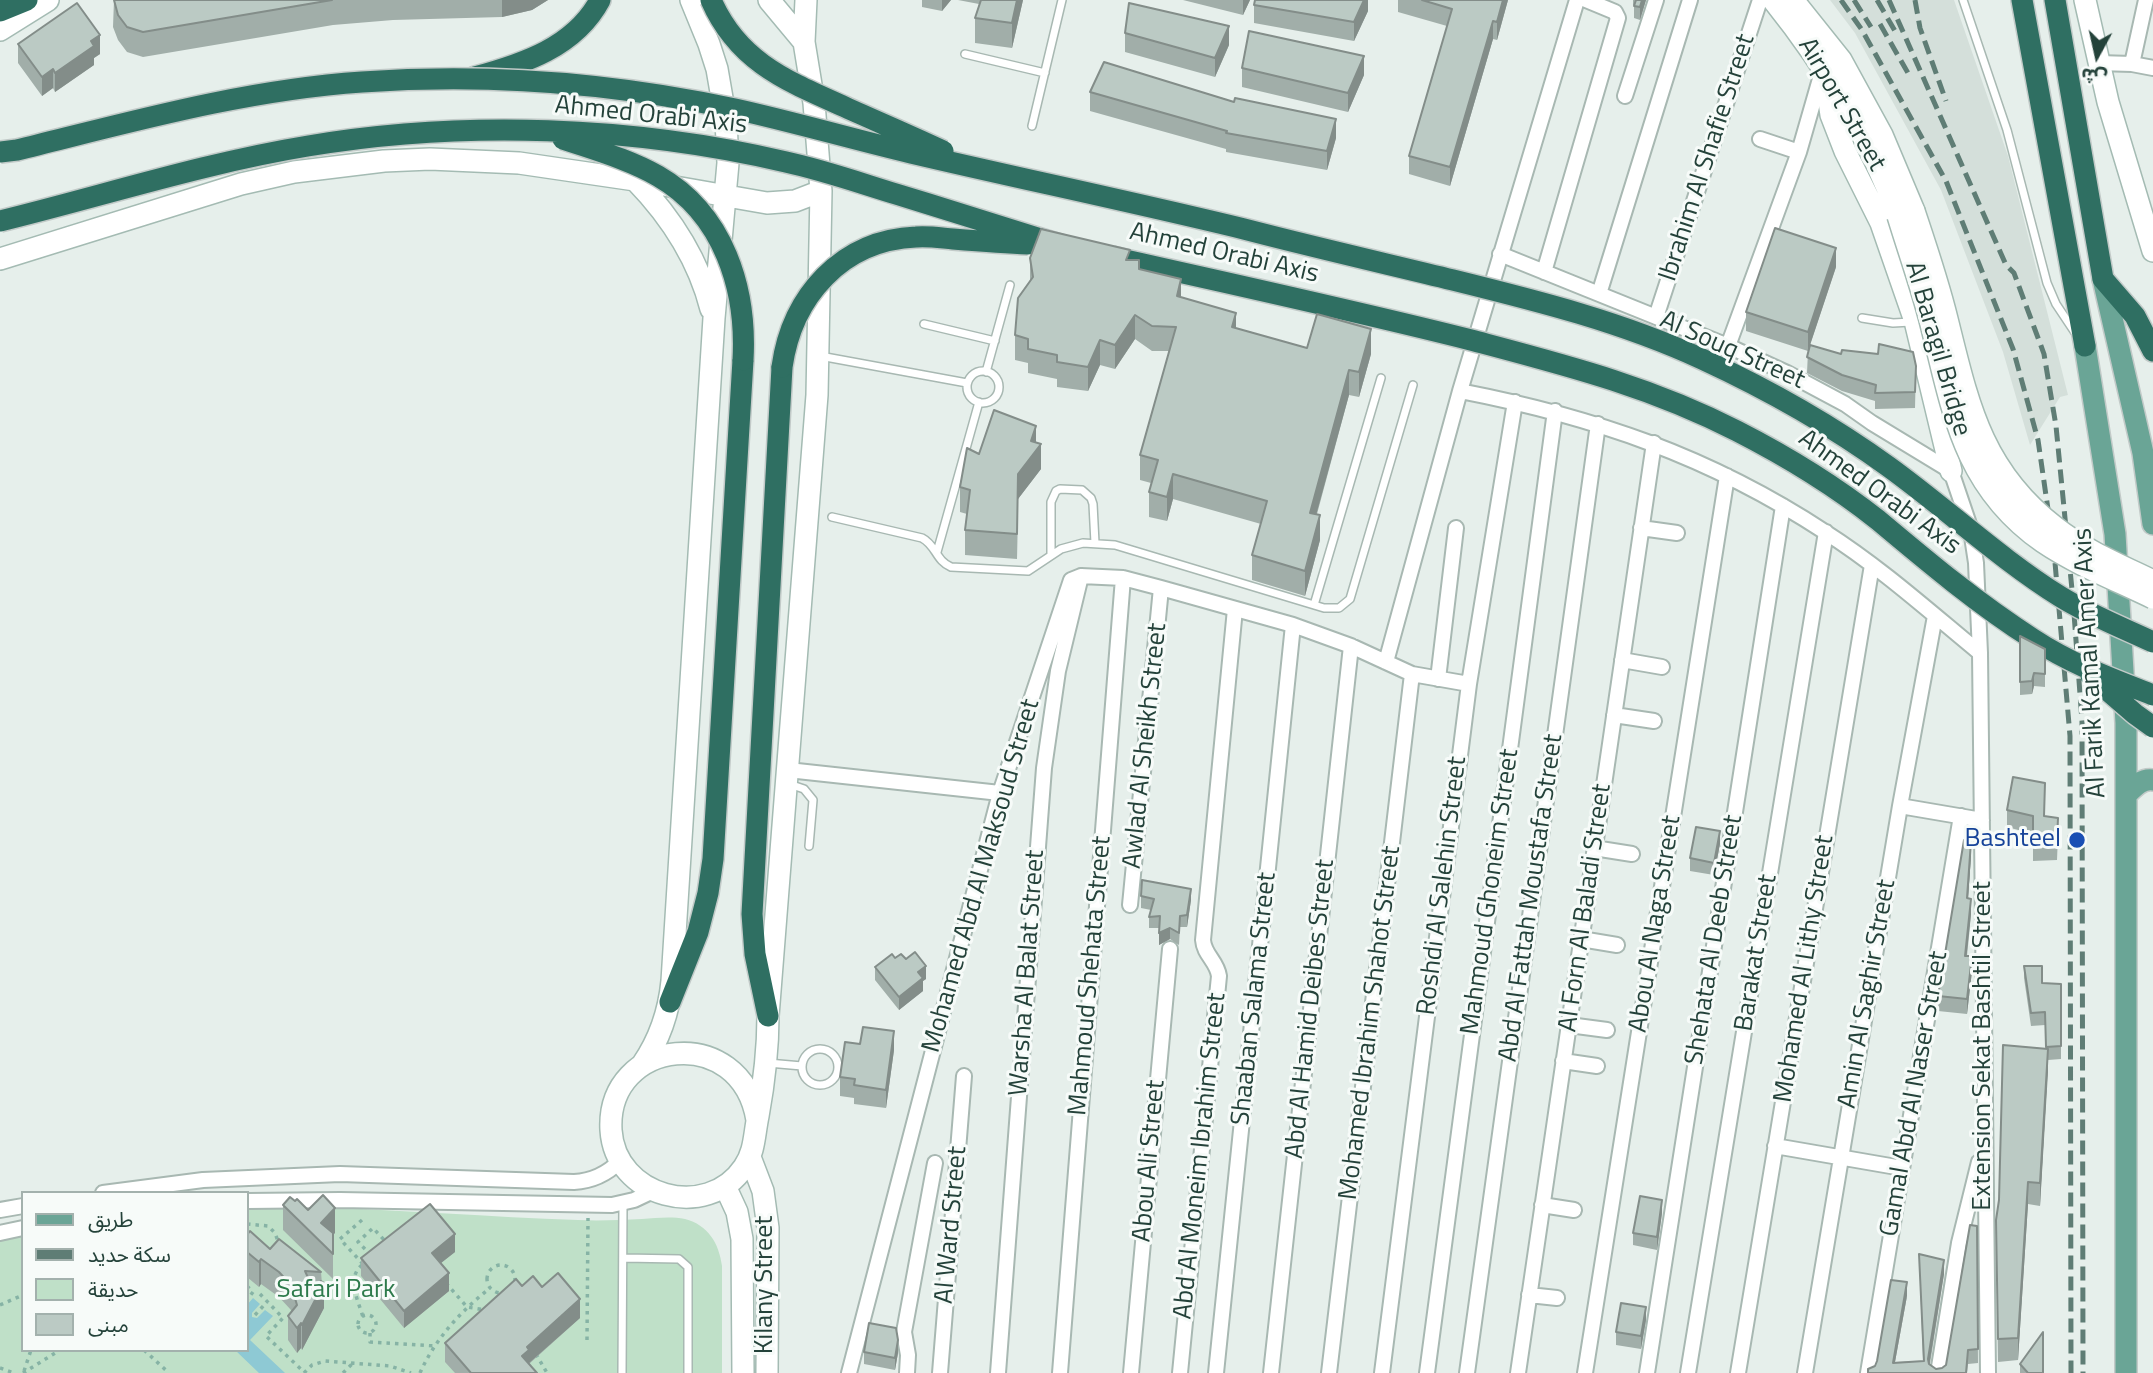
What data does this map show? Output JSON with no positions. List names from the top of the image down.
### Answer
{
  "streets": {
    "highway": ["Ahmed Orabi Axis", "Al Farik Kamal Amer Axis"],
    "street": [
      "Airport Street",
      "Ibrahim Al Shafie Street",
      "Al Baragil Bridge",
      "Al Souq Street",
      "Awlad Al Sheikh Street",
      "Mohamed Abd Al Maksoud Street",
      "Roshdi Al Salehin Street",
      "Mahmoud Ghoneim Street",
      "Abd Al Fattah Moustafa Street",
      "Al Forn Al Baladi Street",
      "Abou Al Naga Street",
      "Shehata Al Deeb Street",
      "Barakat Street",
      "Mohamed Al Lithy Street",
      "Warsha Al Balat Street",
      "Mahmoud Shehata Street",
      "Amin Al Saghir Street",
      "Shaaban Salama Street",
      "Abd Al Hamid Deibes Street",
      "Mohamed Ibrahim Shahot Street",
      "Extension Sekat Bashtil Street",
      "Gamal Abd Al Naser Street",
      "Abd Al Moneim Ibrahim Street",
      "Abou Ali Street",
      "Al Ward Street",
      "Kilany Street"
    ]
  },
  "crossings": [
    ["Airport Street", "Al Baragil Bridge"],
    ["Ibrahim Al Shafie Street", "Al Souq Street"],
    ["Al Souq Street", "Extension Sekat Bashtil Street"],
    ["Mohamed Abd Al Maksoud Street", "Warsha Al Balat Street"]
  ],
  "parks": ["Safari Park"],
  "places": ["Bashteel"],
  "legend": [
    "طريق",
    "سكة حديد",
    "حديقة",
    "مبنى"
  ],
  "north": "bottom"
}
